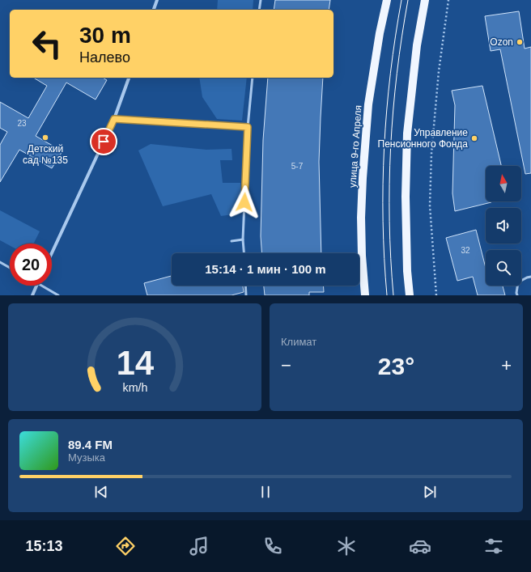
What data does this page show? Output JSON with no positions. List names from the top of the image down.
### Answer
{
  "streets": {
    "main road": ["улица 9-го Апреля"]
  },
  "places": ["Ozon", "Детский сад №135", "Управление Пенсионного Фонда"],
  "house_numbers": ["23", "5-7", "32"],
  "north": "top",
  "page": {
    "turn": ["30 m", "Налево"],
    "limit": "20",
    "trip": "15:14 · 1 мин · 100 m",
    "tile": "Климат",
    "heat": ["−", "23°", "+"],
    "song": ["89.4 FM", "Музыка"],
    "tabs": "15:13",
    "gauge": ["14", "km/h"]
  }
}
